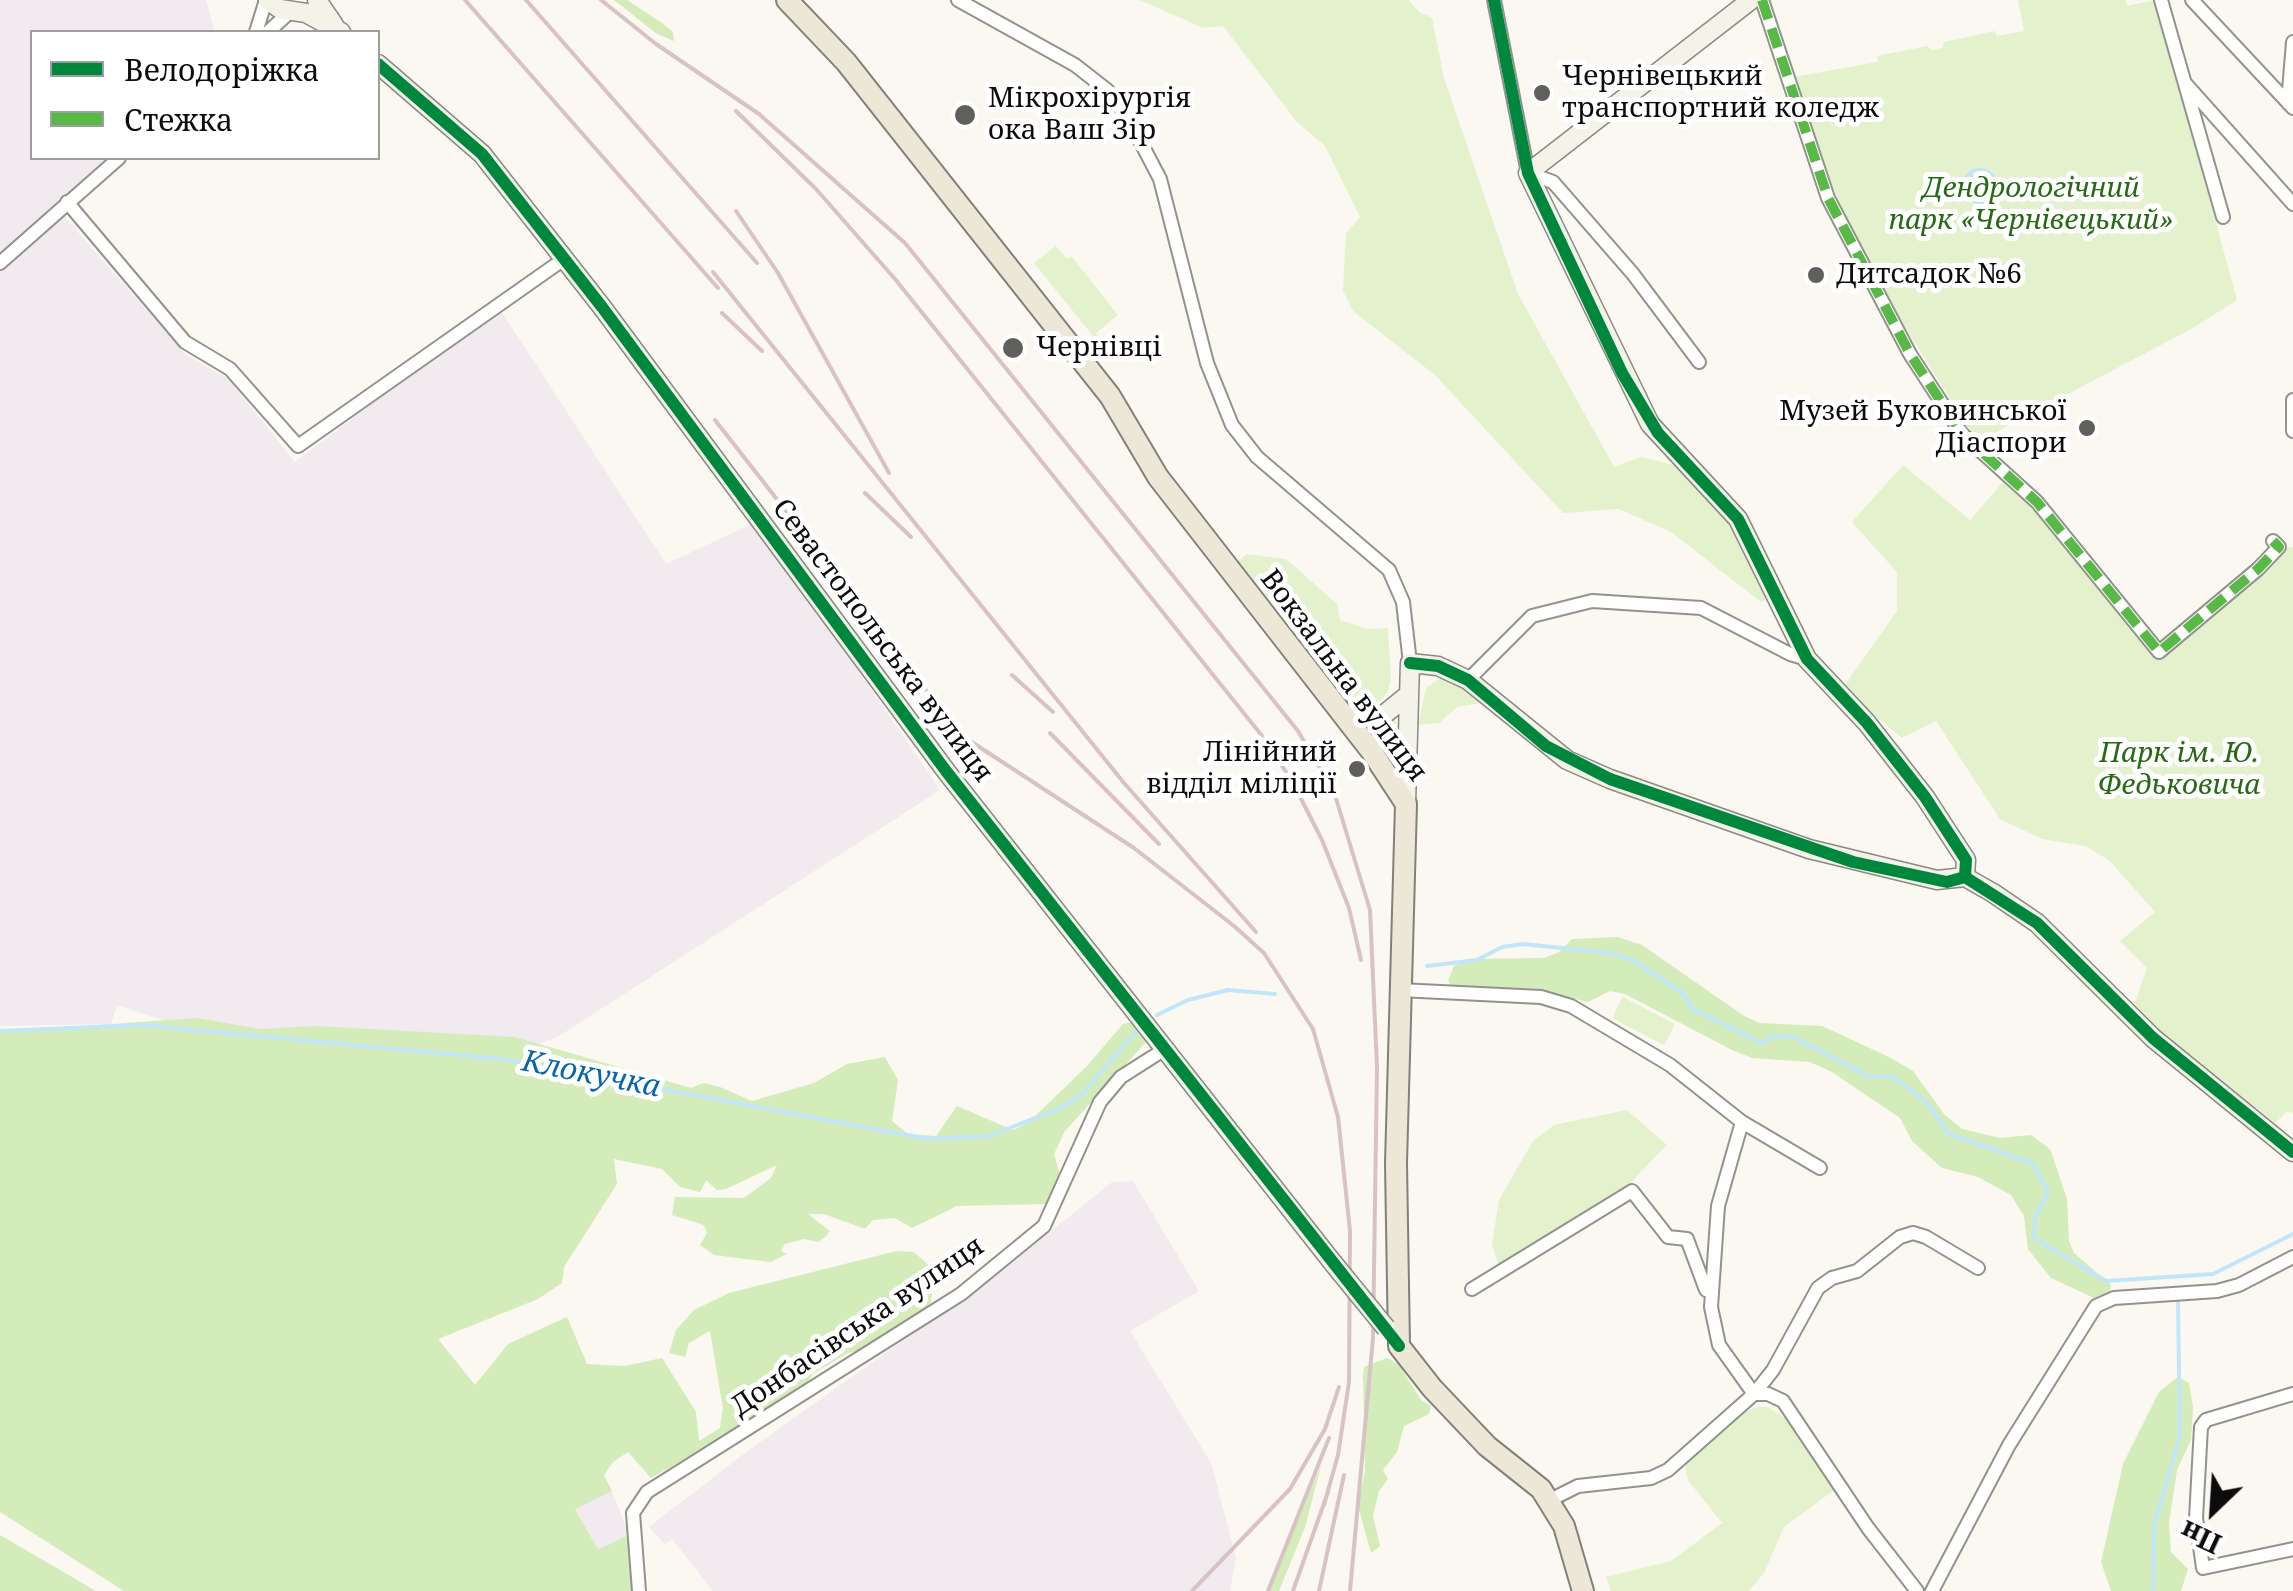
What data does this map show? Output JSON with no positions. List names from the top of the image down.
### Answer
{
  "streets": {
    "main road": ["Вокзальна вулиця"],
    "street": ["Севастопольська вулиця", "Донбасівська вулиця"]
  },
  "crossings": [
    ["Севастопольська вулиця", "Вокзальна вулиця"],
    ["Севастопольська вулиця", "Донбасівська вулиця"]
  ],
  "water": ["Клокучка"],
  "parks": ["Дендрологічний парк «Чернівецький»", "Парк ім. Ю. Федьковича"],
  "places": [
    "Чернівецький транспортний коледж",
    "Мікрохірургія ока Ваш Зір",
    "Дитсадок №6",
    "Чернівці",
    "Музей Буковинської Діаспори",
    "Лінійний відділ міліції"
  ],
  "legend": ["Велодоріжка", "Стежка"],
  "north": "bottom left"
}
